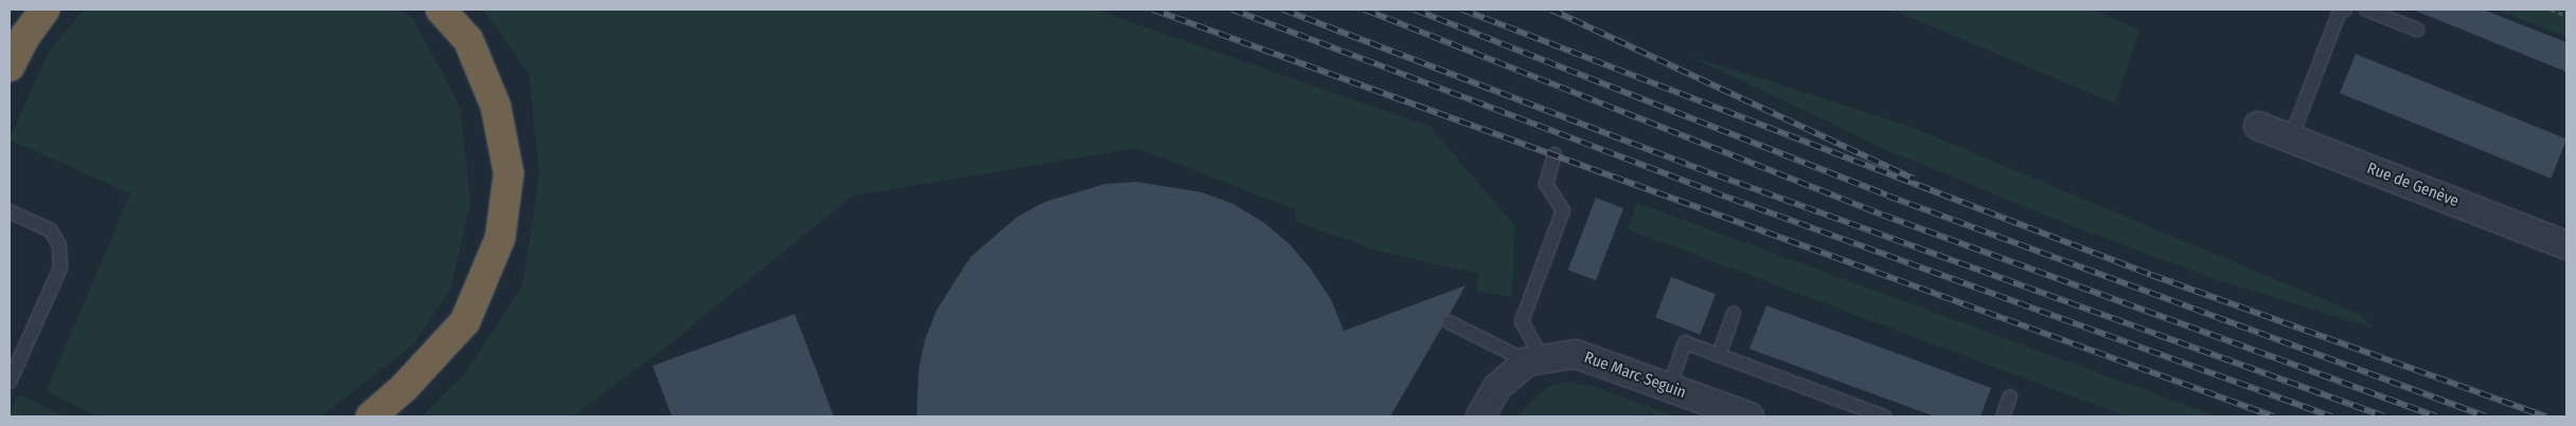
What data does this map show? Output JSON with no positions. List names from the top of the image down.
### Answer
{
  "streets": {
    "street": ["Rue de Genève", "Rue Marc Seguin"]
  }
}
